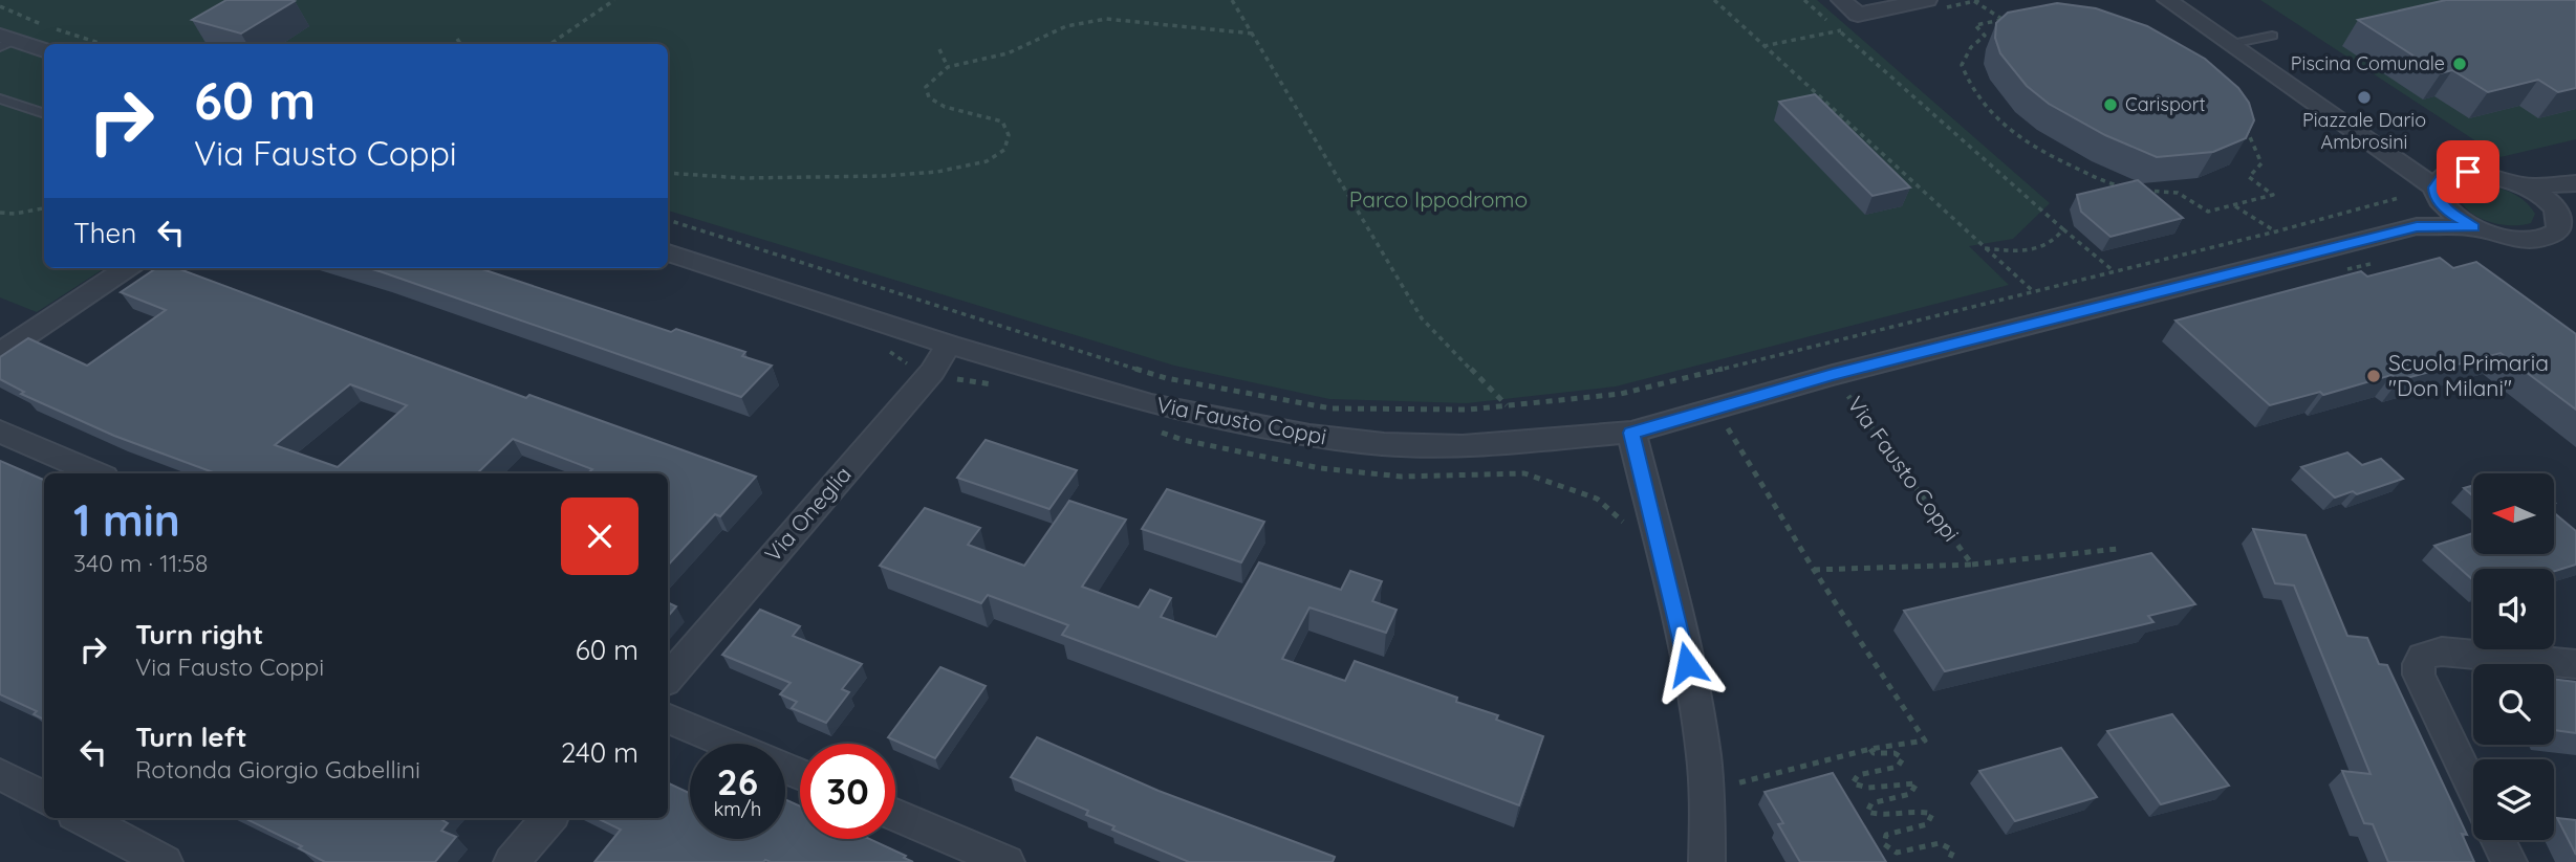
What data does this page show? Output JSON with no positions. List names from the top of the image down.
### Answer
{
  "streets": {
    "street": ["Via Fausto Coppi", "Via Oneglia"]
  },
  "crossings": [
    ["Via Fausto Coppi", "Via Oneglia"]
  ],
  "parks": ["Parco Ippodromo"],
  "places": [
    "Piscina Comunale",
    "Piazzale Dario Ambrosini",
    "Carisport",
    "Scuola Primaria \"Don Milani\""
  ],
  "north": "left",
  "page": {
    "turn": ["60 m", "Via Fausto Coppi"],
    "then": "Then",
    "heading": ["1 min", "340 m · 11:58"],
    "list": [
      {
        "name": "Turn right",
        "note": "Via Fausto Coppi",
        "value": "60 m"
      },
      {
        "name": "Turn left",
        "note": "Rotonda Giorgio Gabellini",
        "value": "240 m"
      }
    ],
    "speed": "26 km/h",
    "limit": "30"
  }
}
